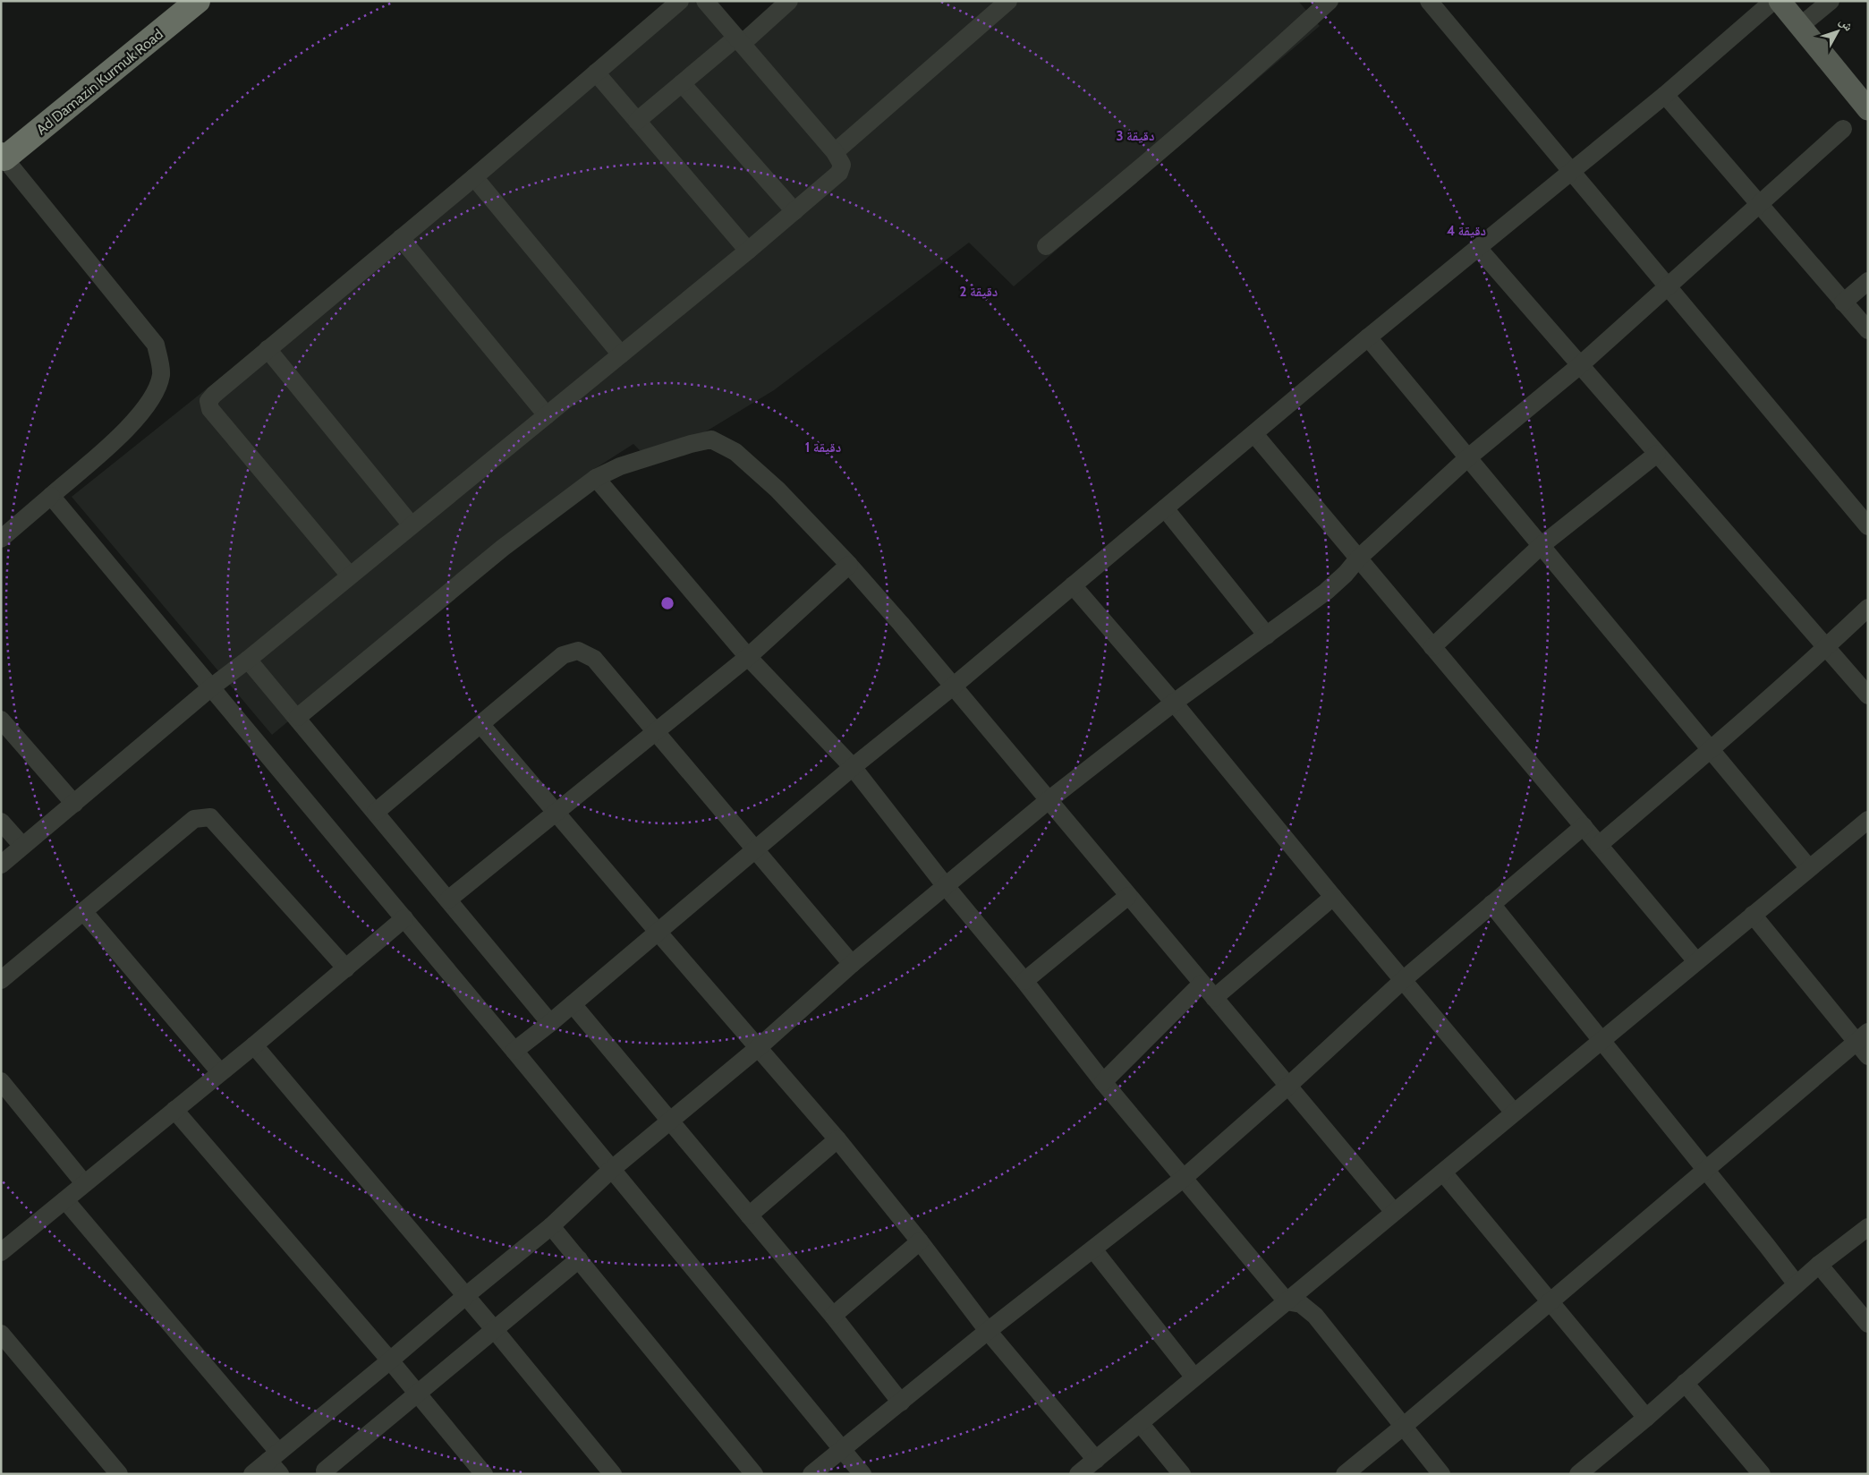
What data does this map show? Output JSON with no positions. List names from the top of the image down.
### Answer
{
  "streets": {
    "highway": ["Ad Damazin Kurmuk Road"]
  },
  "north": "top right",
  "rings": [
    "3 دقيقة",
    "4 دقيقة",
    "2 دقيقة",
    "1 دقيقة"
  ]
}
